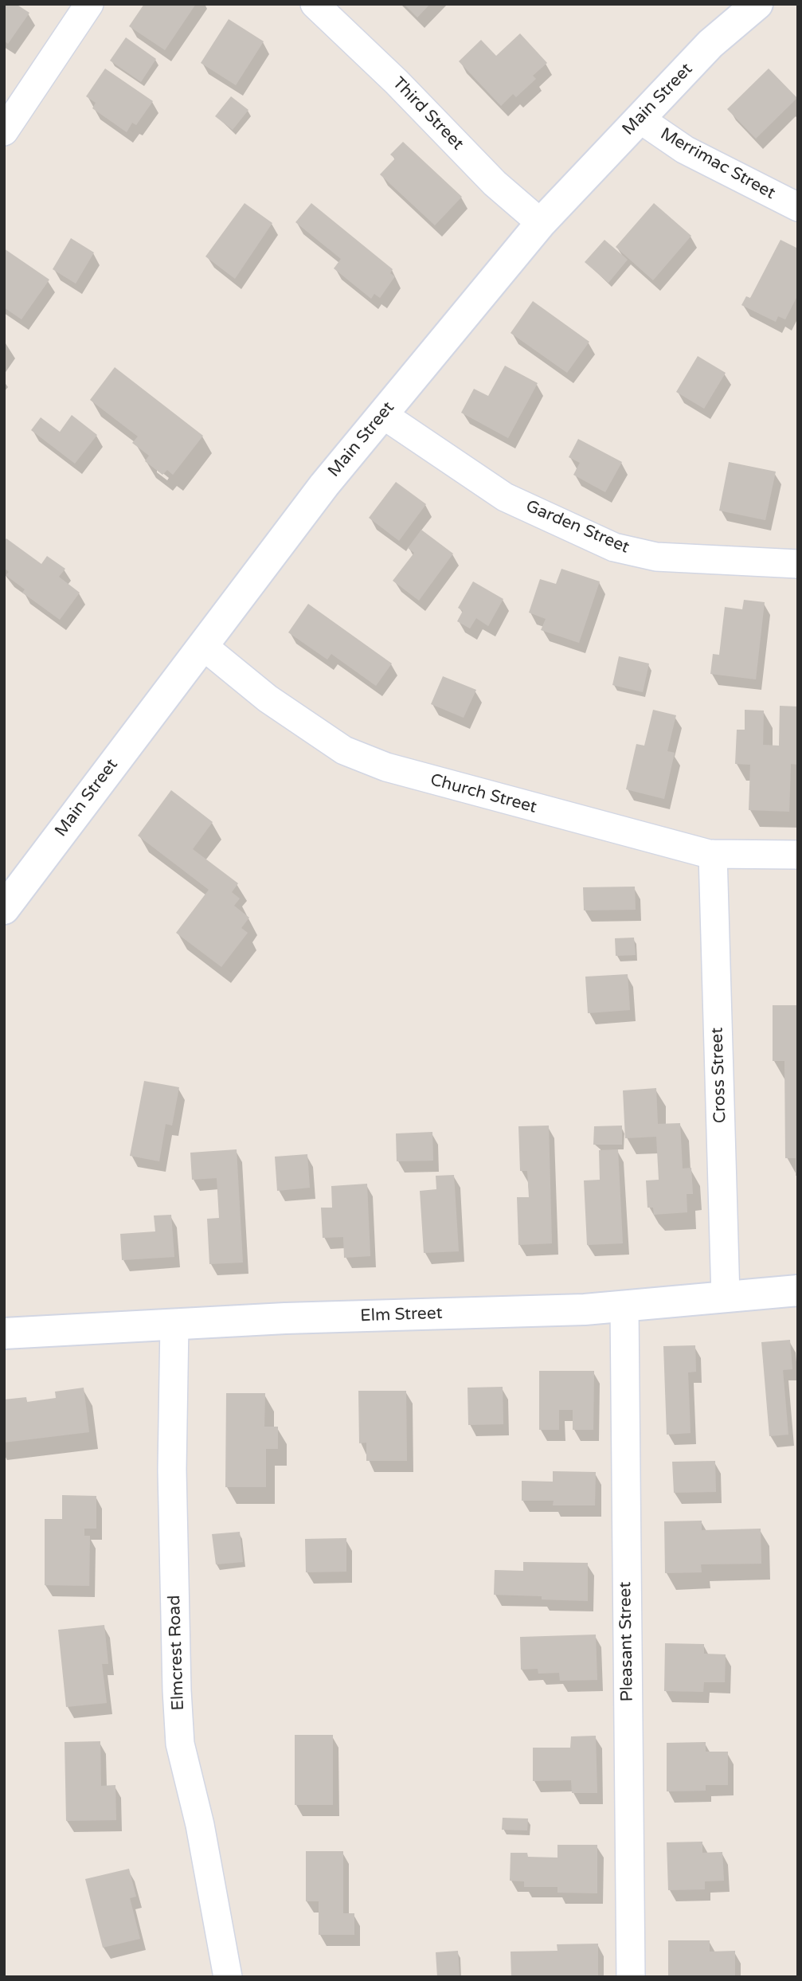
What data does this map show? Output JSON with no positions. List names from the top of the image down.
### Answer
{
  "streets": {
    "main road": ["Main Street", "Elm Street"],
    "street": [
      "Third Street",
      "Merrimac Street",
      "Garden Street",
      "Church Street",
      "Cross Street",
      "Pleasant Street",
      "Elmcrest Road"
    ]
  },
  "crossings": [
    ["Main Street", "Third Street"],
    ["Main Street", "Merrimac Street"],
    ["Main Street", "Garden Street"],
    ["Main Street", "Church Street"],
    ["Church Street", "Cross Street"],
    ["Cross Street", "Elm Street"],
    ["Elm Street", "Pleasant Street"],
    ["Elm Street", "Elmcrest Road"]
  ]
}
